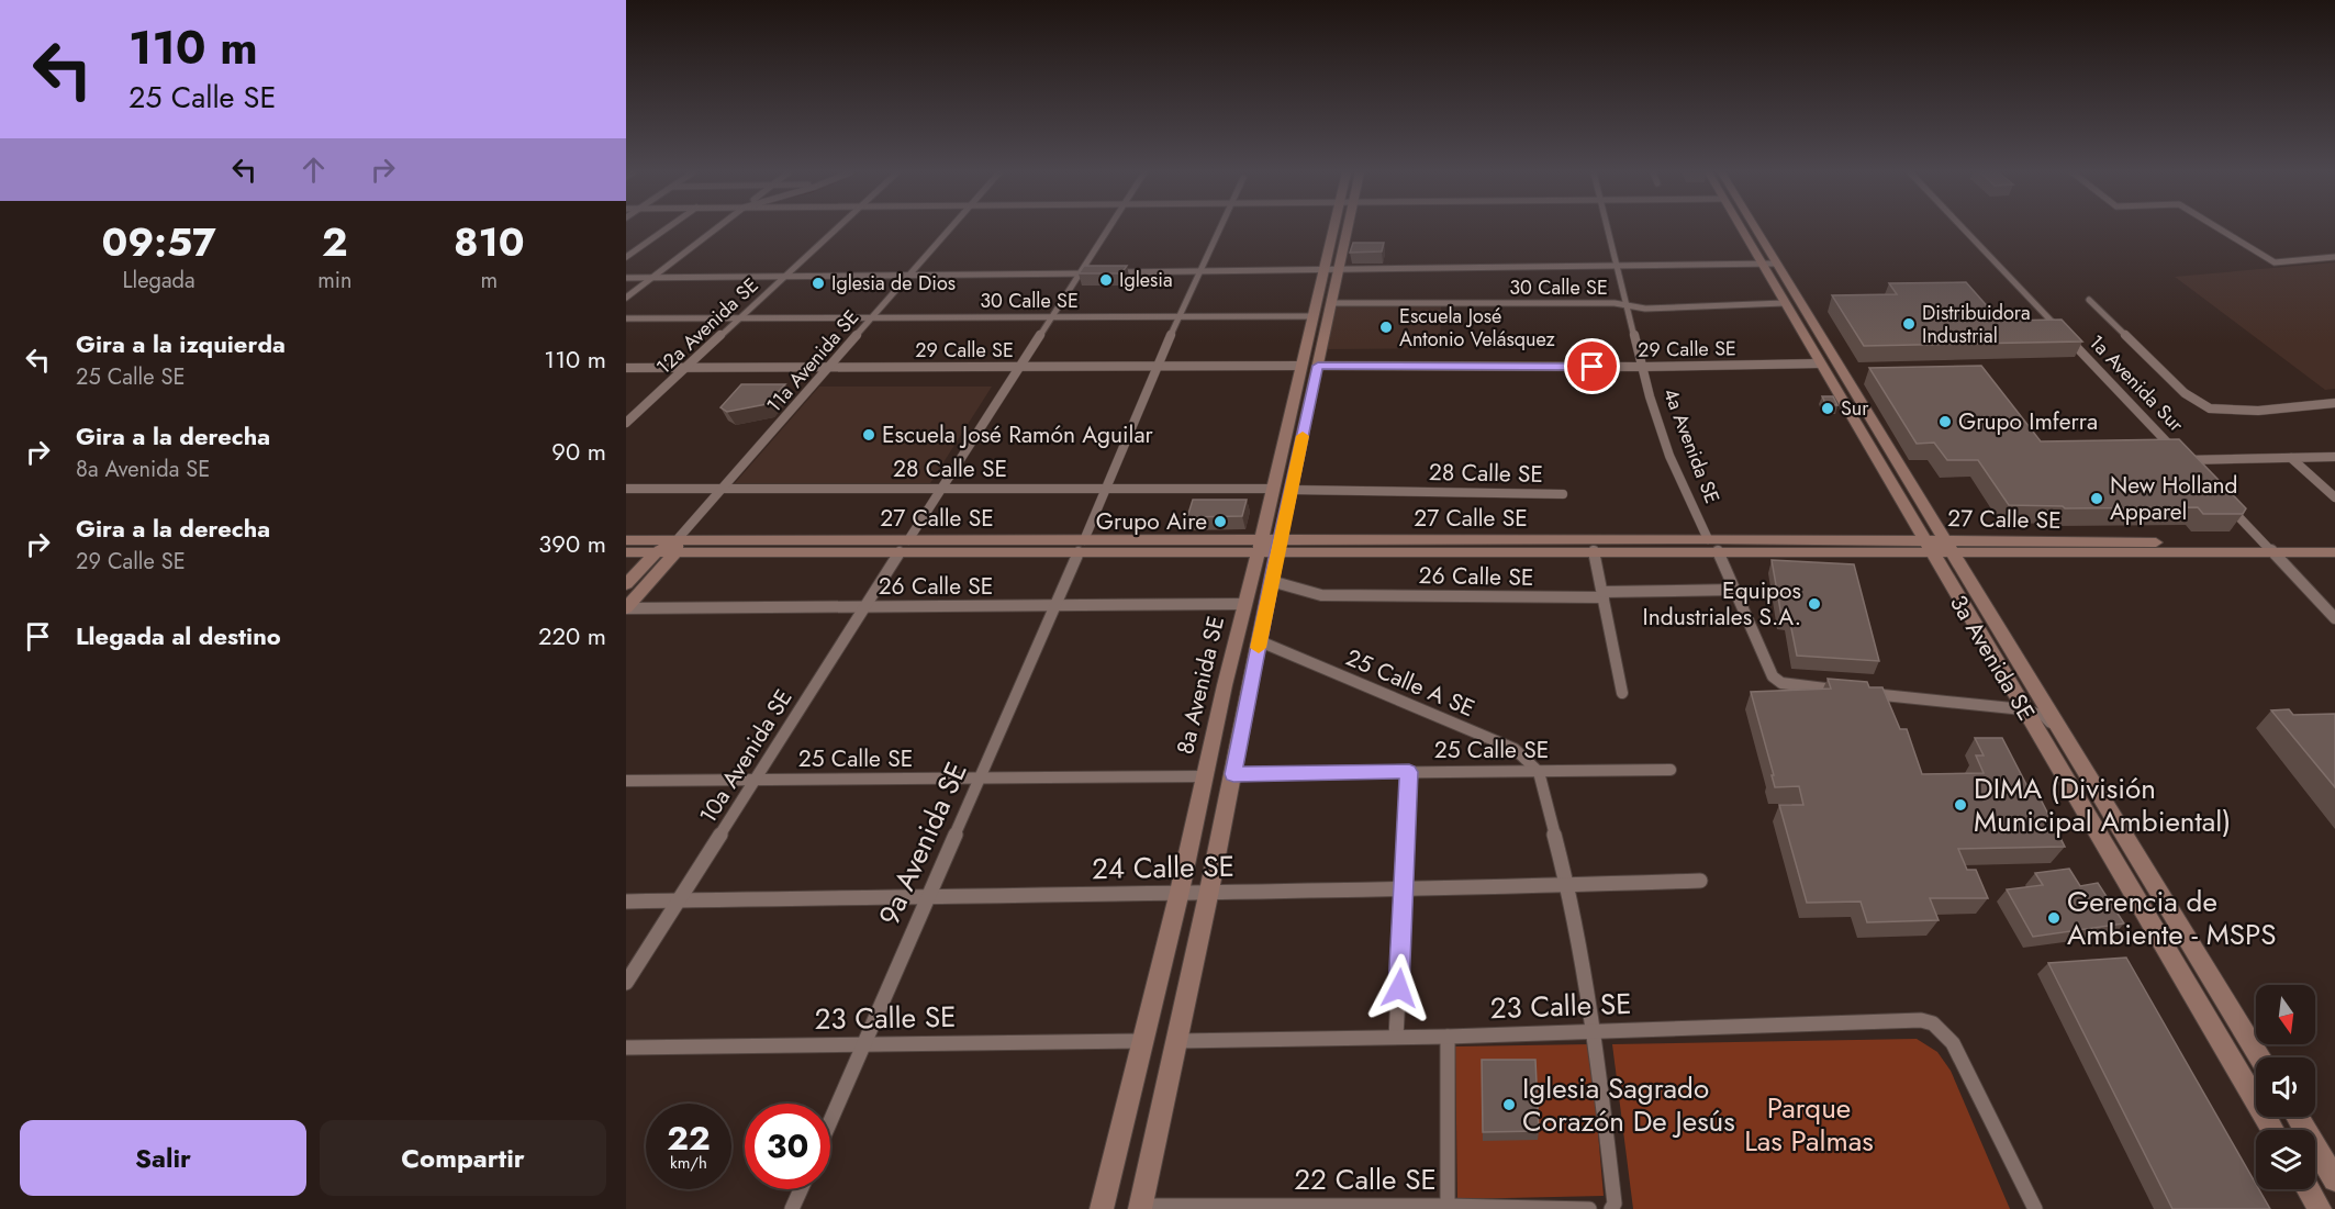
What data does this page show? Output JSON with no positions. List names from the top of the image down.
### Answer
{
  "streets": {
    "main road": ["27 Calle SE", "3a Avenida SE", "8a Avenida SE"],
    "street": [
      "30 Calle SE",
      "12a Avenida SE",
      "29 Calle SE",
      "11a Avenida SE",
      "1a Avenida Sur",
      "4a Avenida SE",
      "28 Calle SE",
      "26 Calle SE",
      "25 Calle A SE",
      "25 Calle SE",
      "10a Avenida SE",
      "9a Avenida SE",
      "24 Calle SE",
      "23 Calle SE",
      "22 Calle SE"
    ]
  },
  "crossings": [
    ["30 Calle SE", "12a Avenida SE"],
    ["30 Calle SE", "11a Avenida SE"],
    ["30 Calle SE", "4a Avenida SE"],
    ["30 Calle SE", "3a Avenida SE"],
    ["30 Calle SE", "8a Avenida SE"],
    ["30 Calle SE", "10a Avenida SE"],
    ["30 Calle SE", "9a Avenida SE"],
    ["12a Avenida SE", "29 Calle SE"],
    ["29 Calle SE", "11a Avenida SE"],
    ["29 Calle SE", "4a Avenida SE"],
    ["29 Calle SE", "3a Avenida SE"],
    ["29 Calle SE", "8a Avenida SE"],
    ["29 Calle SE", "10a Avenida SE"],
    ["29 Calle SE", "9a Avenida SE"],
    ["11a Avenida SE", "28 Calle SE"],
    ["11a Avenida SE", "27 Calle SE"],
    ["4a Avenida SE", "27 Calle SE"],
    ["4a Avenida SE", "26 Calle SE"],
    ["28 Calle SE", "8a Avenida SE"],
    ["28 Calle SE", "10a Avenida SE"],
    ["28 Calle SE", "9a Avenida SE"],
    ["27 Calle SE", "3a Avenida SE"],
    ["27 Calle SE", "8a Avenida SE"],
    ["27 Calle SE", "10a Avenida SE"],
    ["27 Calle SE", "9a Avenida SE"],
    ["26 Calle SE", "8a Avenida SE"],
    ["26 Calle SE", "10a Avenida SE"],
    ["26 Calle SE", "9a Avenida SE"],
    ["25 Calle A SE", "8a Avenida SE"],
    ["25 Calle A SE", "25 Calle SE"],
    ["8a Avenida SE", "25 Calle SE"],
    ["8a Avenida SE", "24 Calle SE"],
    ["8a Avenida SE", "23 Calle SE"],
    ["8a Avenida SE", "22 Calle SE"],
    ["25 Calle SE", "10a Avenida SE"],
    ["25 Calle SE", "9a Avenida SE"],
    ["10a Avenida SE", "24 Calle SE"],
    ["9a Avenida SE", "24 Calle SE"],
    ["9a Avenida SE", "23 Calle SE"]
  ],
  "parks": ["Parque Las Palmas"],
  "places": [
    "Iglesia",
    "Iglesia de Dios",
    "Distribuidora Industrial",
    "Escuela José Antonio Velásquez",
    "Sur",
    "Grupo Imferra",
    "Escuela José Ramón Aguilar",
    "New Holland Apparel",
    "Grupo Aire",
    "Equipos Industriales S.A.",
    "DIMA (División Municipal Ambiental)",
    "Gerencia de Ambiente - MSPS",
    "Iglesia Sagrado Corazón De Jesús"
  ],
  "north": "bottom",
  "page": {
    "turn": ["110 m", "25 Calle SE"],
    "eta": [
      "09:57",
      "Llegada",
      "2",
      "min",
      "810",
      "m"
    ],
    "list": [
      {
        "name": "Gira a la izquierda",
        "note": "25 Calle SE",
        "value": "110 m"
      },
      {
        "name": "Gira a la derecha",
        "note": "8a Avenida SE",
        "value": "90 m"
      },
      {
        "name": "Gira a la derecha",
        "note": "29 Calle SE",
        "value": "390 m"
      },
      {
        "name": "Llegada al destino",
        "value": "220 m"
      }
    ],
    "speed": "22 km/h",
    "limit": "30",
    "buttons": ["Salir", "Compartir"]
  }
}
